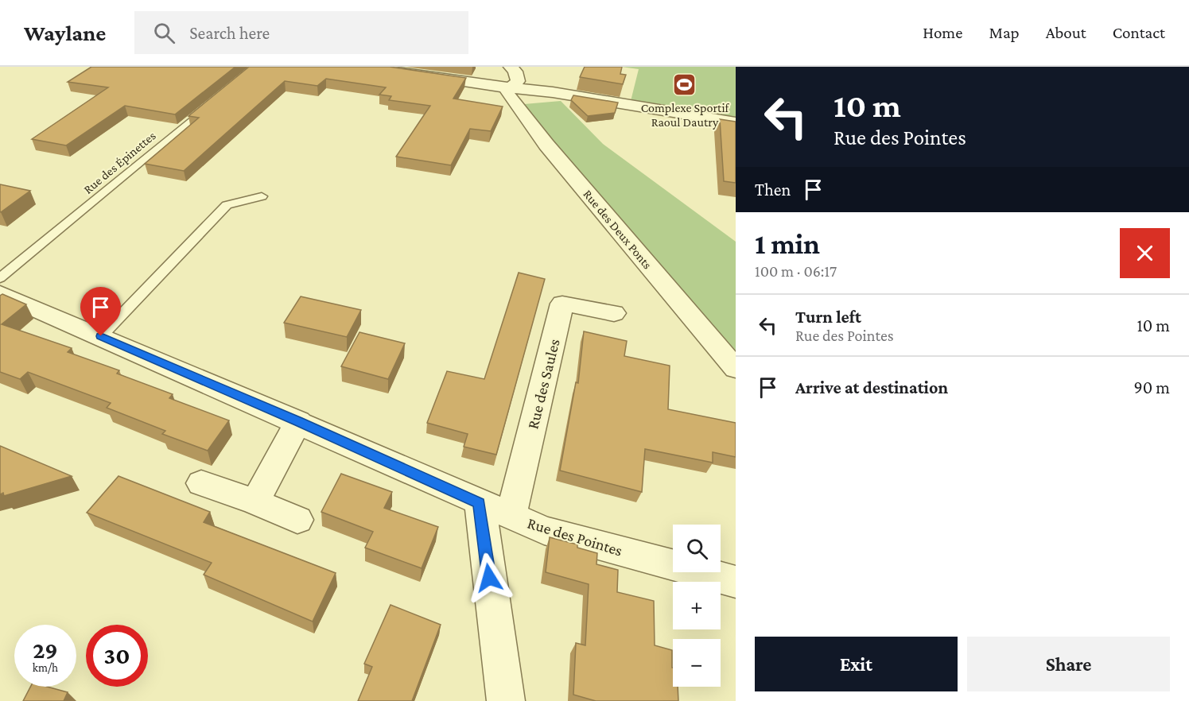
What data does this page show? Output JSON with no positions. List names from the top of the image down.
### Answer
{
  "streets": {
    "street": ["Rue des Deux Ponts", "Rue des Saules", "Rue des Pointes"],
    "lane": ["Rue des Épinettes"]
  },
  "crossings": [
    ["Rue des Saules", "Rue des Pointes"]
  ],
  "places": {
    "sports": ["Complexe Sportif Raoul Dautry"]
  },
  "page": {
    "header": "Waylane",
    "search": "Search here",
    "nav": [
      "Home",
      "Map",
      "About",
      "Contact"
    ],
    "turn": ["10 m", "Rue des Pointes"],
    "then": "Then",
    "heading": ["1 min", "100 m · 06:17"],
    "list": [
      {
        "name": "Turn left",
        "note": "Rue des Pointes",
        "value": "10 m"
      },
      {
        "name": "Arrive at destination",
        "value": "90 m"
      }
    ],
    "map_buttons": ["+", "−"],
    "speed": "29 km/h",
    "limit": "30",
    "buttons": ["Exit", "Share"]
  }
}
